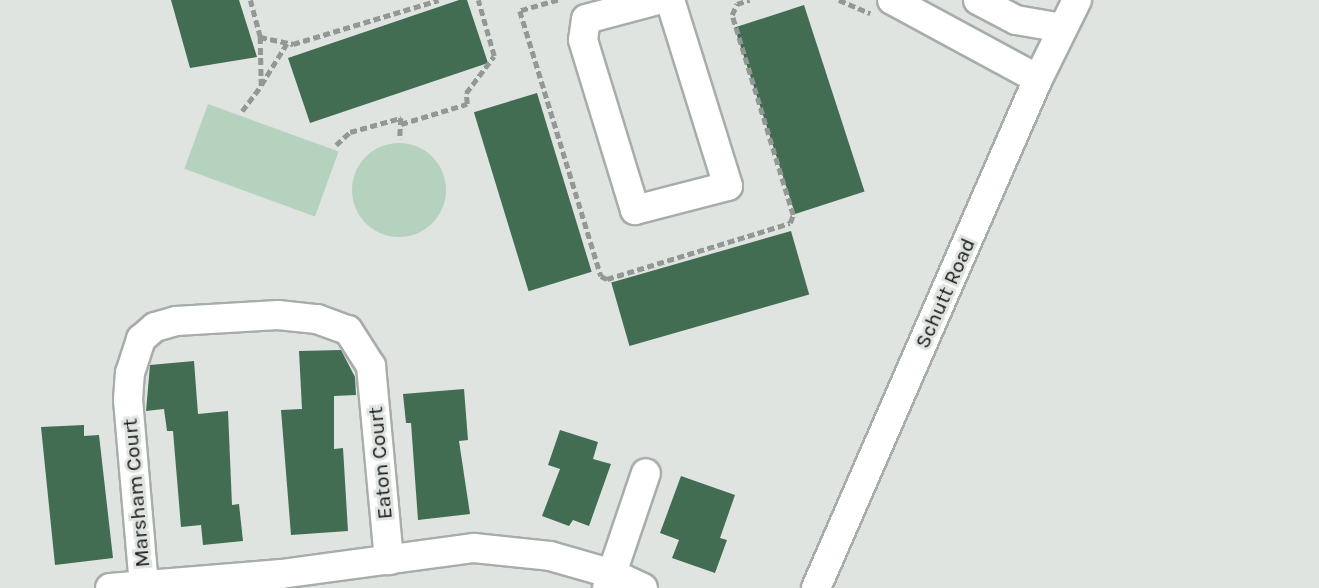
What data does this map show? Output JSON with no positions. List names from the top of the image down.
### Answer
{
  "streets": {
    "street": ["Schutt Road", "Eaton Court", "Marsham Court"]
  },
  "crossings": [
    ["Eaton Court", "Marsham Court"]
  ]
}
